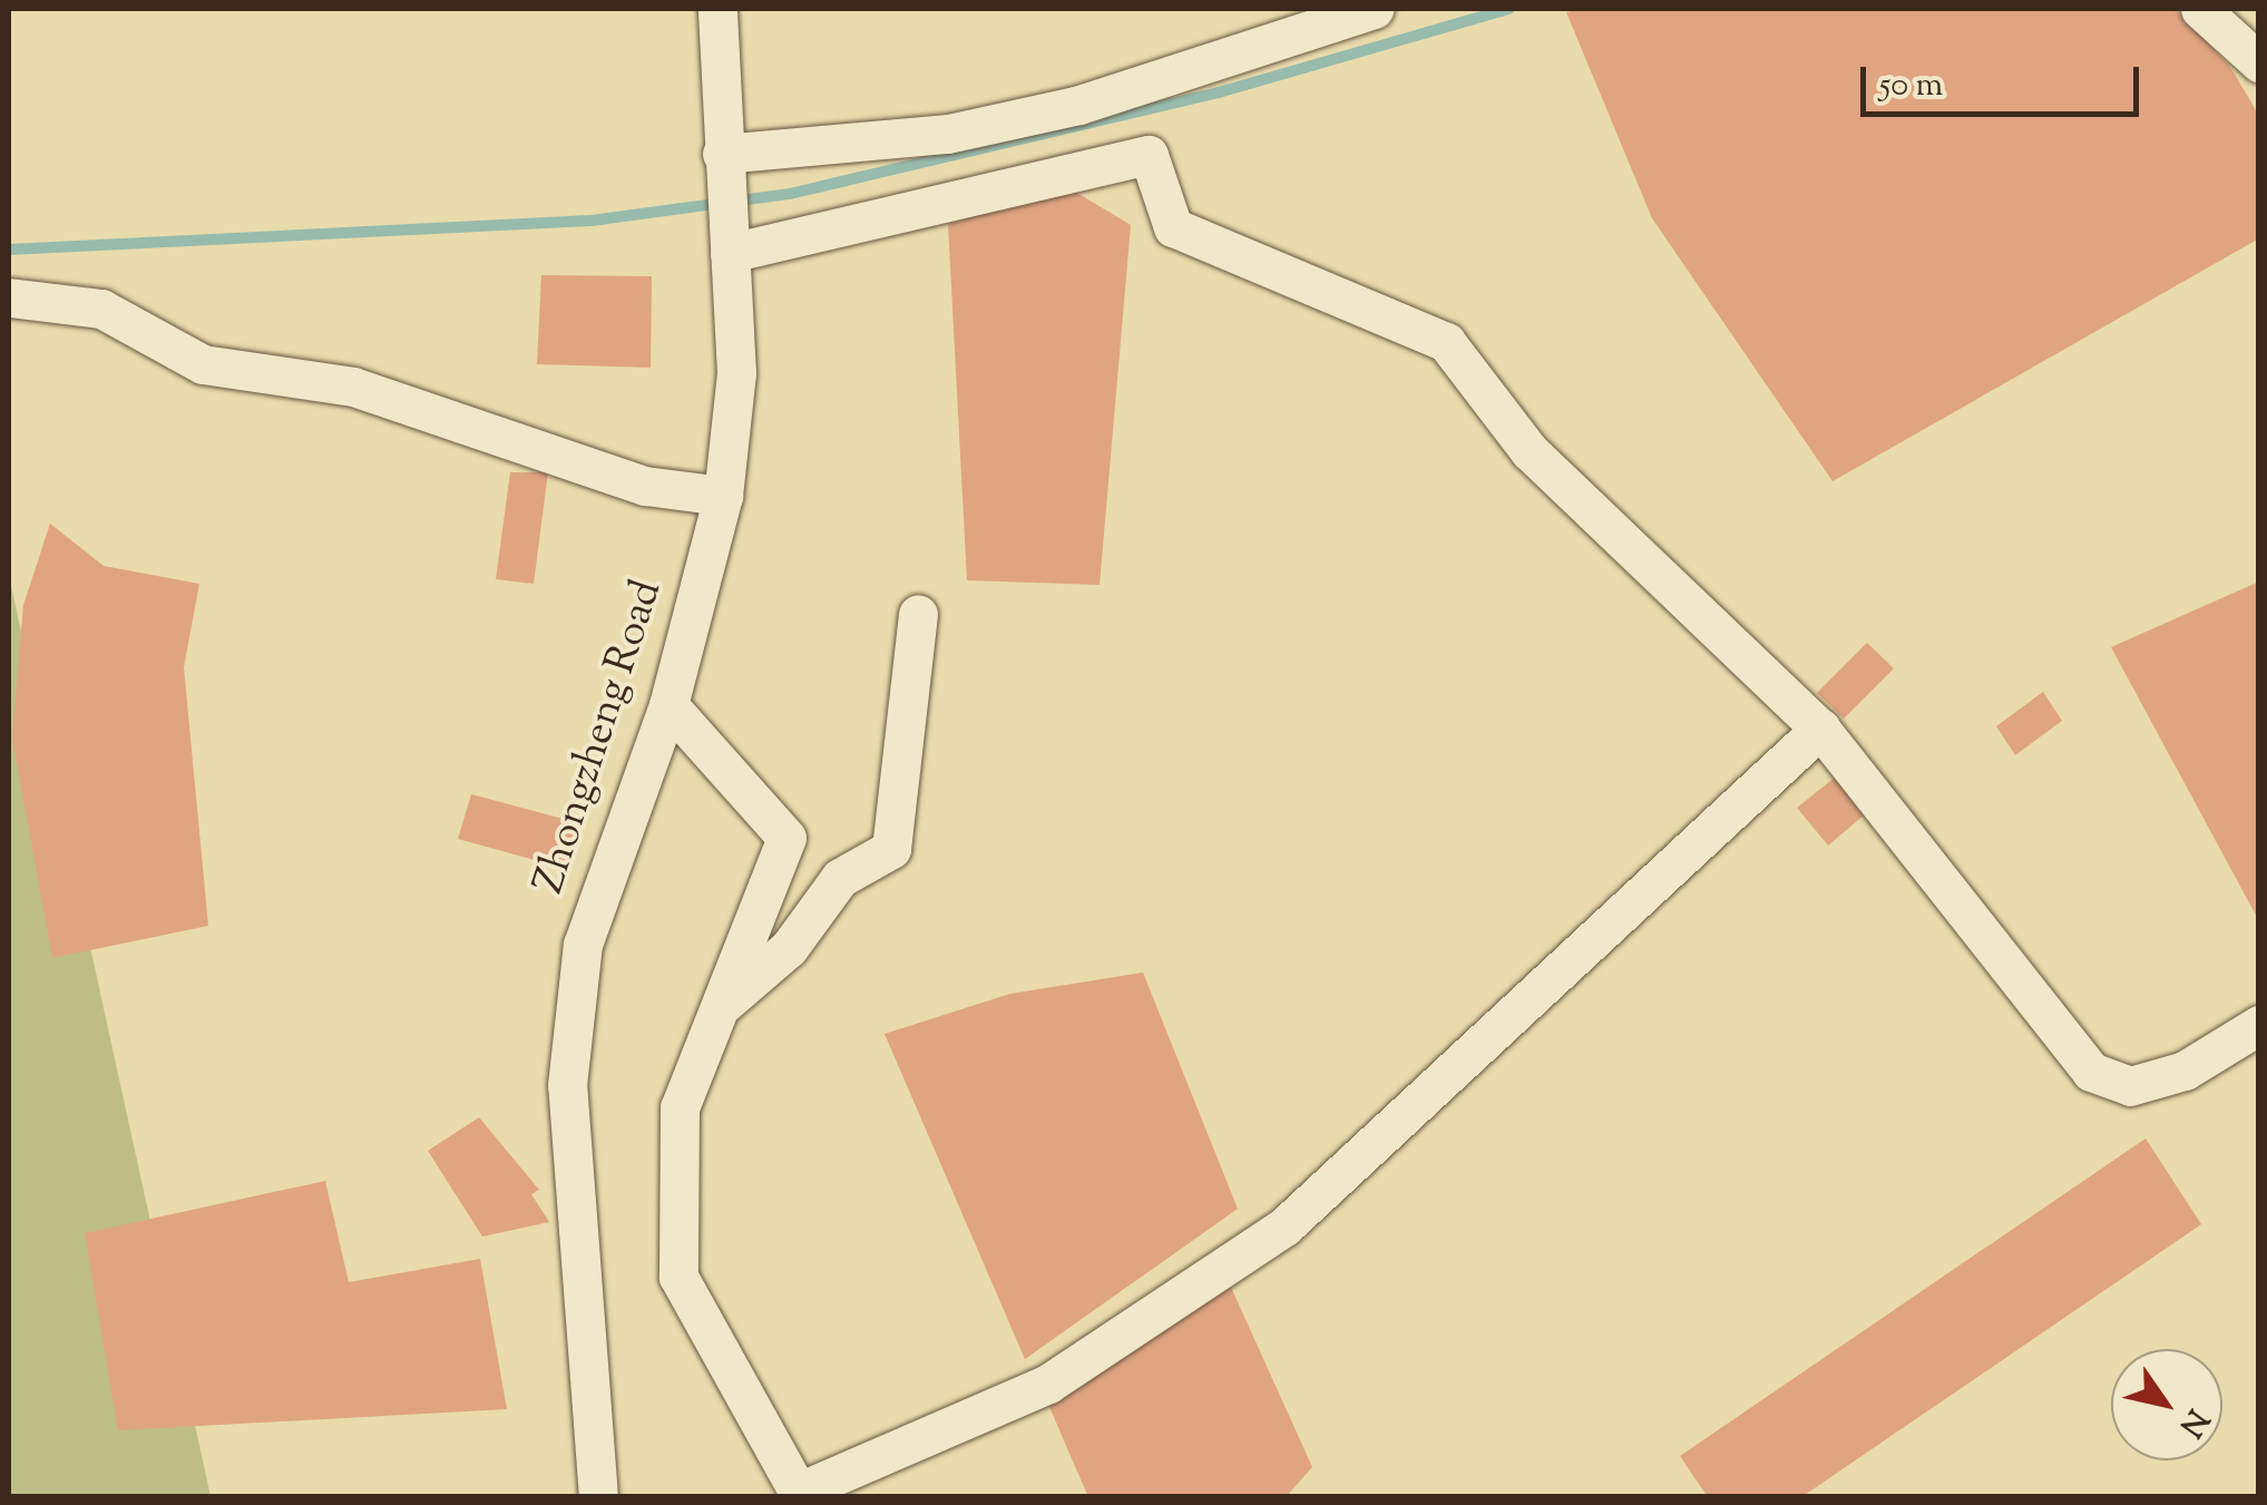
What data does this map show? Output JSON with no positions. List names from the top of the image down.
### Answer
{
  "streets": {
    "street": ["Zhongzheng Road"]
  },
  "scale_bar": "50 m",
  "north": "bottom right"
}
